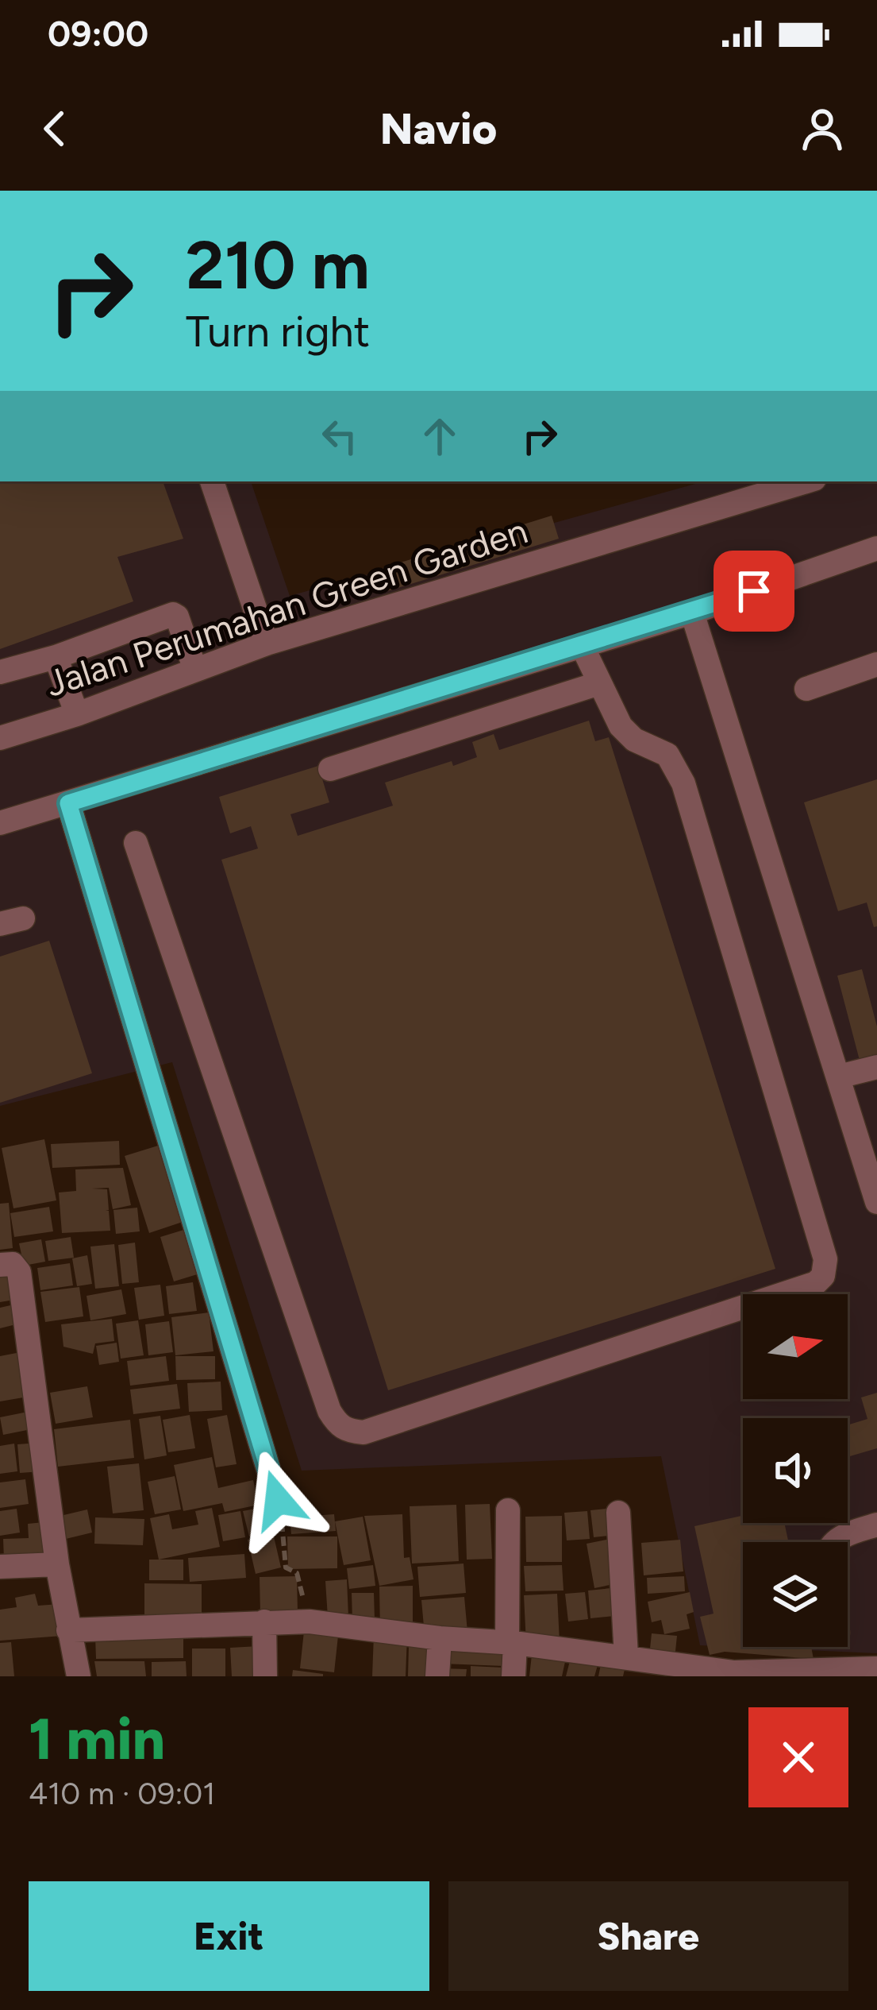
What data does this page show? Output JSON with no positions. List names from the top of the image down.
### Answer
{
  "streets": {
    "street": ["Jalan Perumahan Green Garden"]
  },
  "north": "right",
  "page": {
    "status": "09:00",
    "header": "Navio",
    "turn": ["210 m", "Turn right"],
    "heading": ["1 min", "410 m · 09:01"],
    "buttons": ["Exit", "Share"]
  }
}
